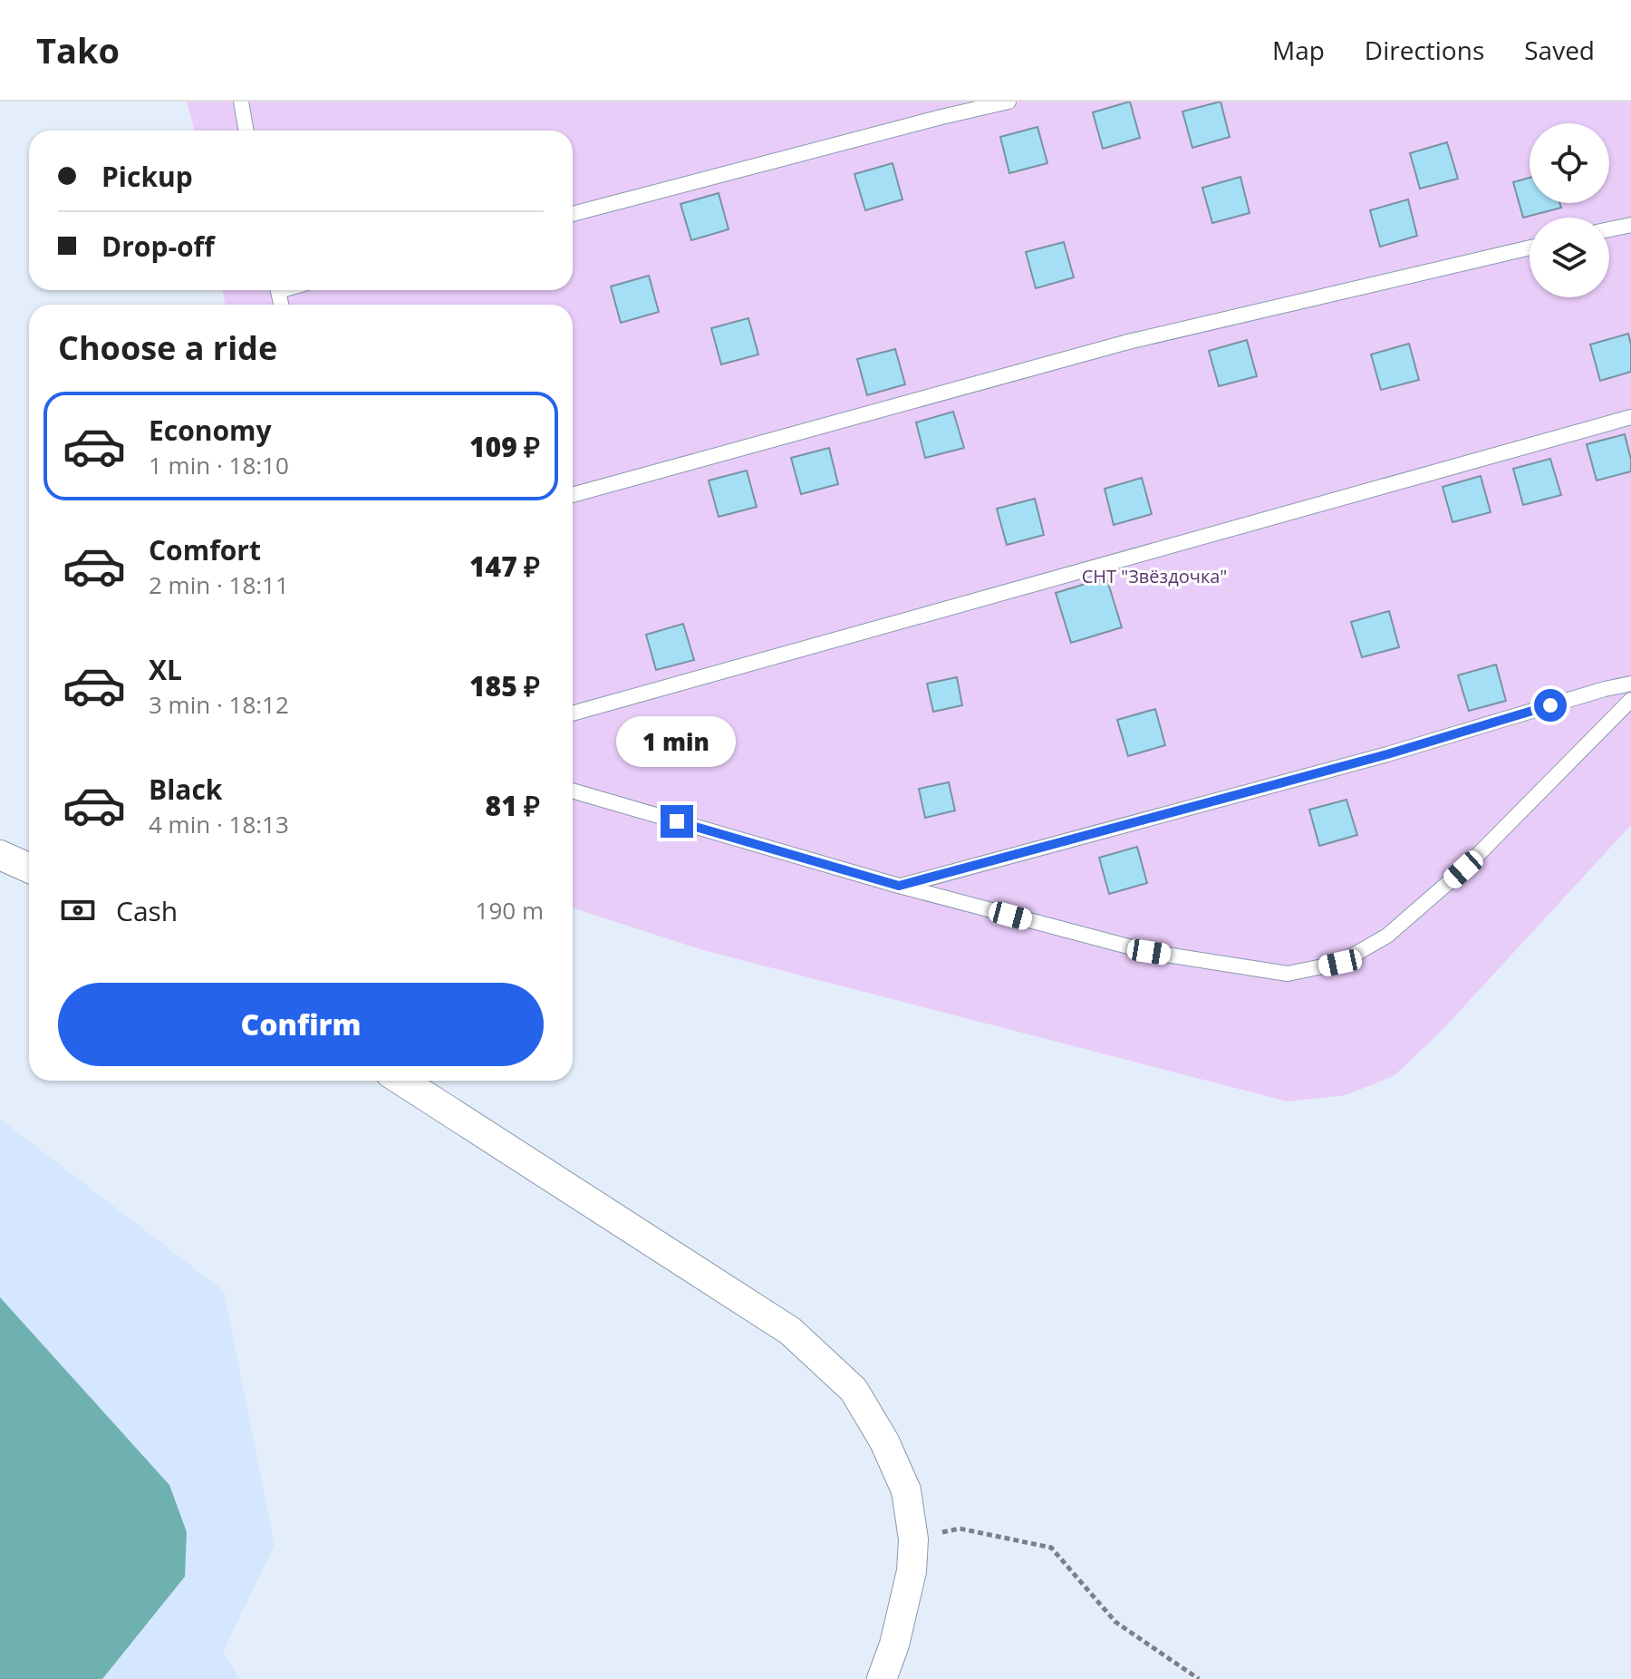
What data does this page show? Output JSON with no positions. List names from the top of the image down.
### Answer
{
  "parks": ["СНТ \"Звёздочка\""],
  "page": {
    "header": "Tako",
    "nav": ["Map", "Directions", "Saved"],
    "banner": ["Pickup", "Drop-off"],
    "heading": "Choose a ride",
    "list": [
      {
        "name": "Economy",
        "note": "1 min · 18:10",
        "value": "109 ₽"
      },
      {
        "name": "Comfort",
        "note": "2 min · 18:11",
        "value": "147 ₽"
      },
      {
        "name": "XL",
        "note": "3 min · 18:12",
        "value": "185 ₽"
      },
      {
        "name": "Black",
        "note": "4 min · 18:13",
        "value": "81 ₽"
      }
    ],
    "bubble": "1 min",
    "pay": ["Cash", "190 m"],
    "buttons": "Confirm"
  }
}
